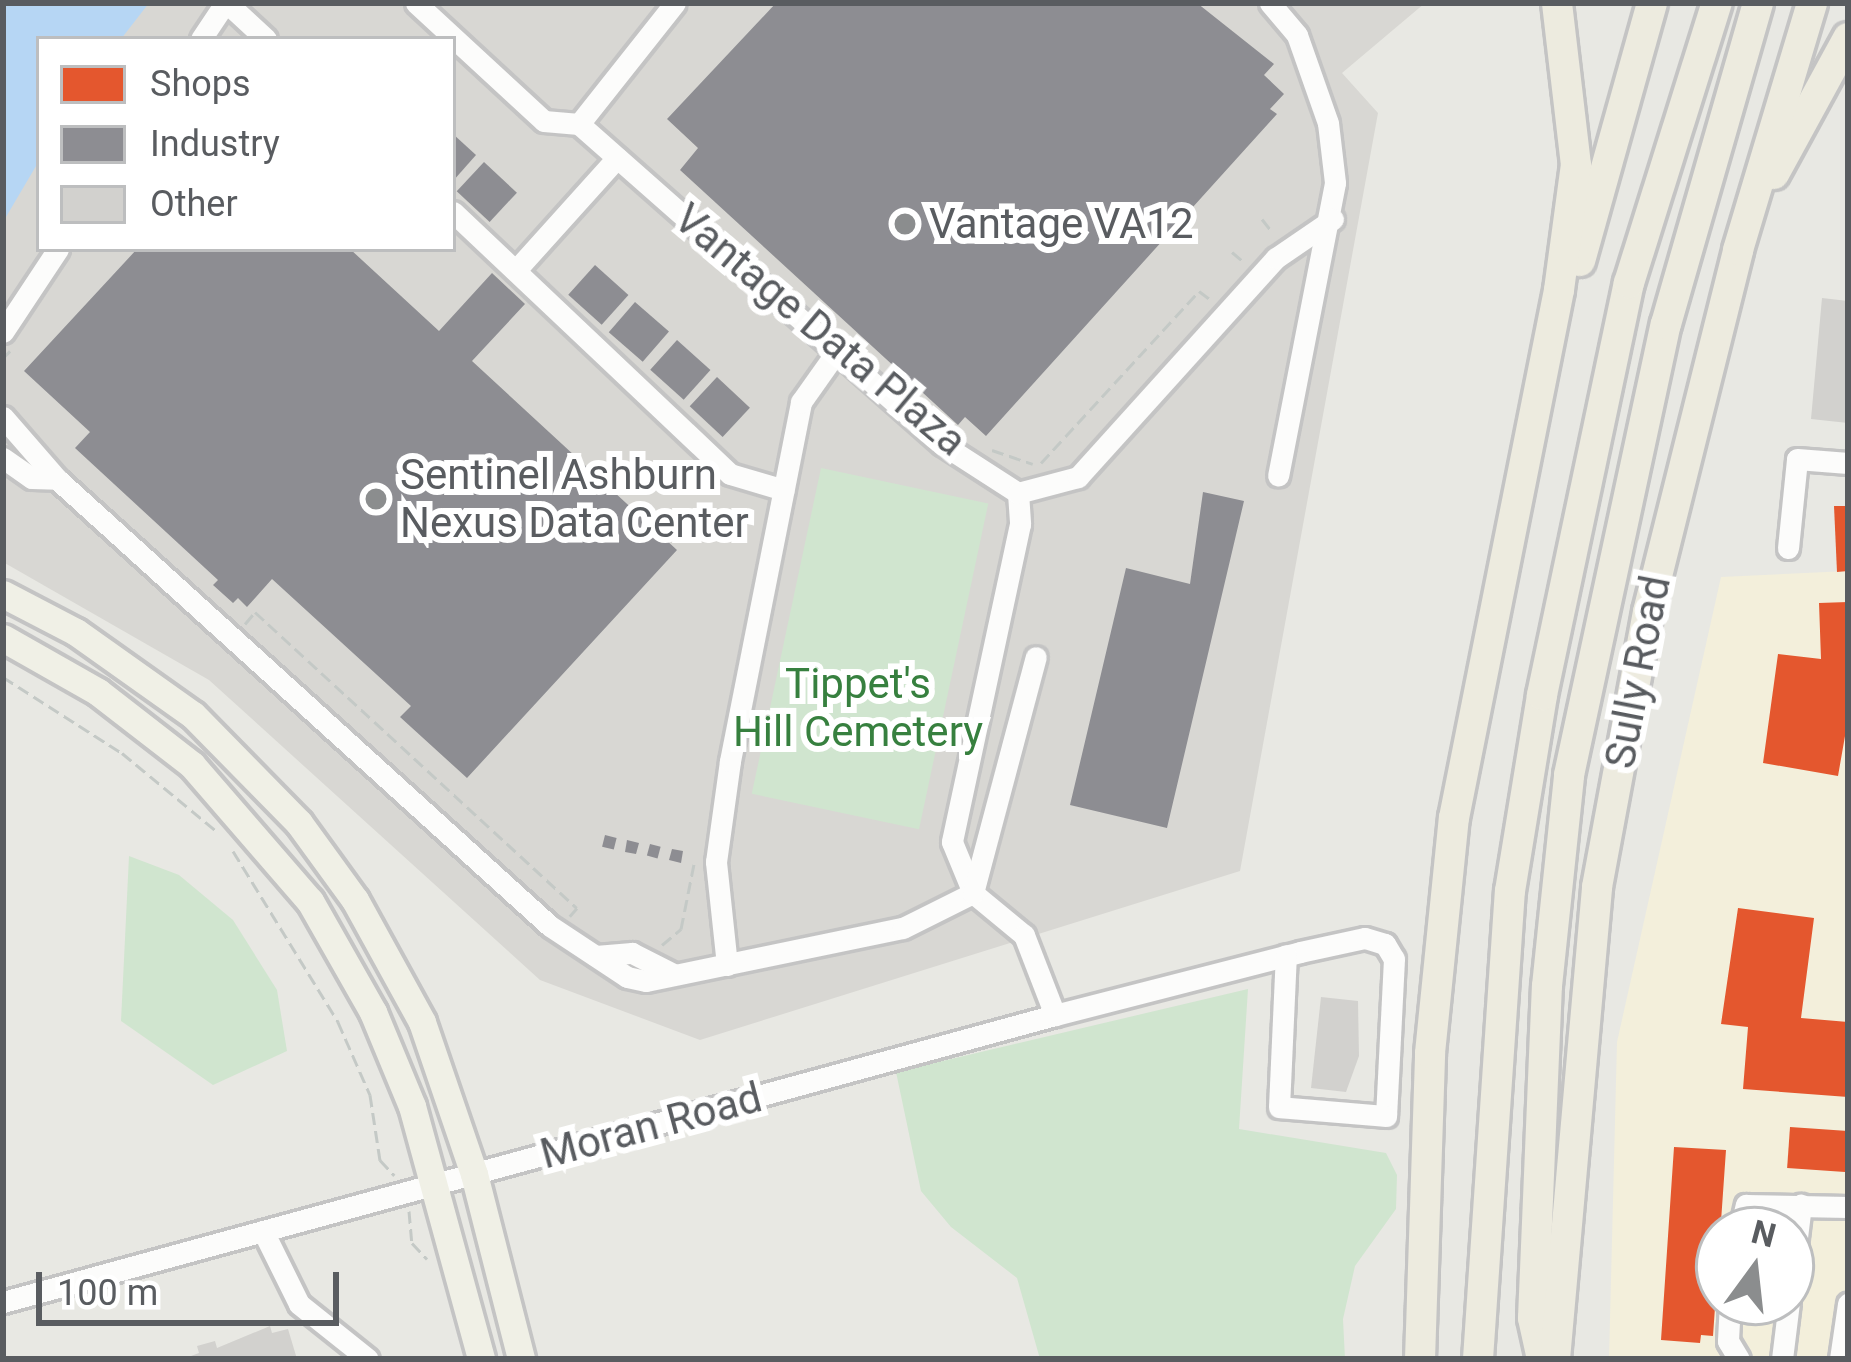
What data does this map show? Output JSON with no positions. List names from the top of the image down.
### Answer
{
  "streets": {
    "highway": ["Sully Road"],
    "street": ["Vantage Data Plaza", "Moran Road"]
  },
  "parks": ["Tippet's Hill Cemetery"],
  "places": ["Vantage VA12", "Sentinel Ashburn Nexus Data Center"],
  "legend": ["Shops", "Industry", "Other"],
  "scale_bar": "100 m",
  "north": "top"
}
